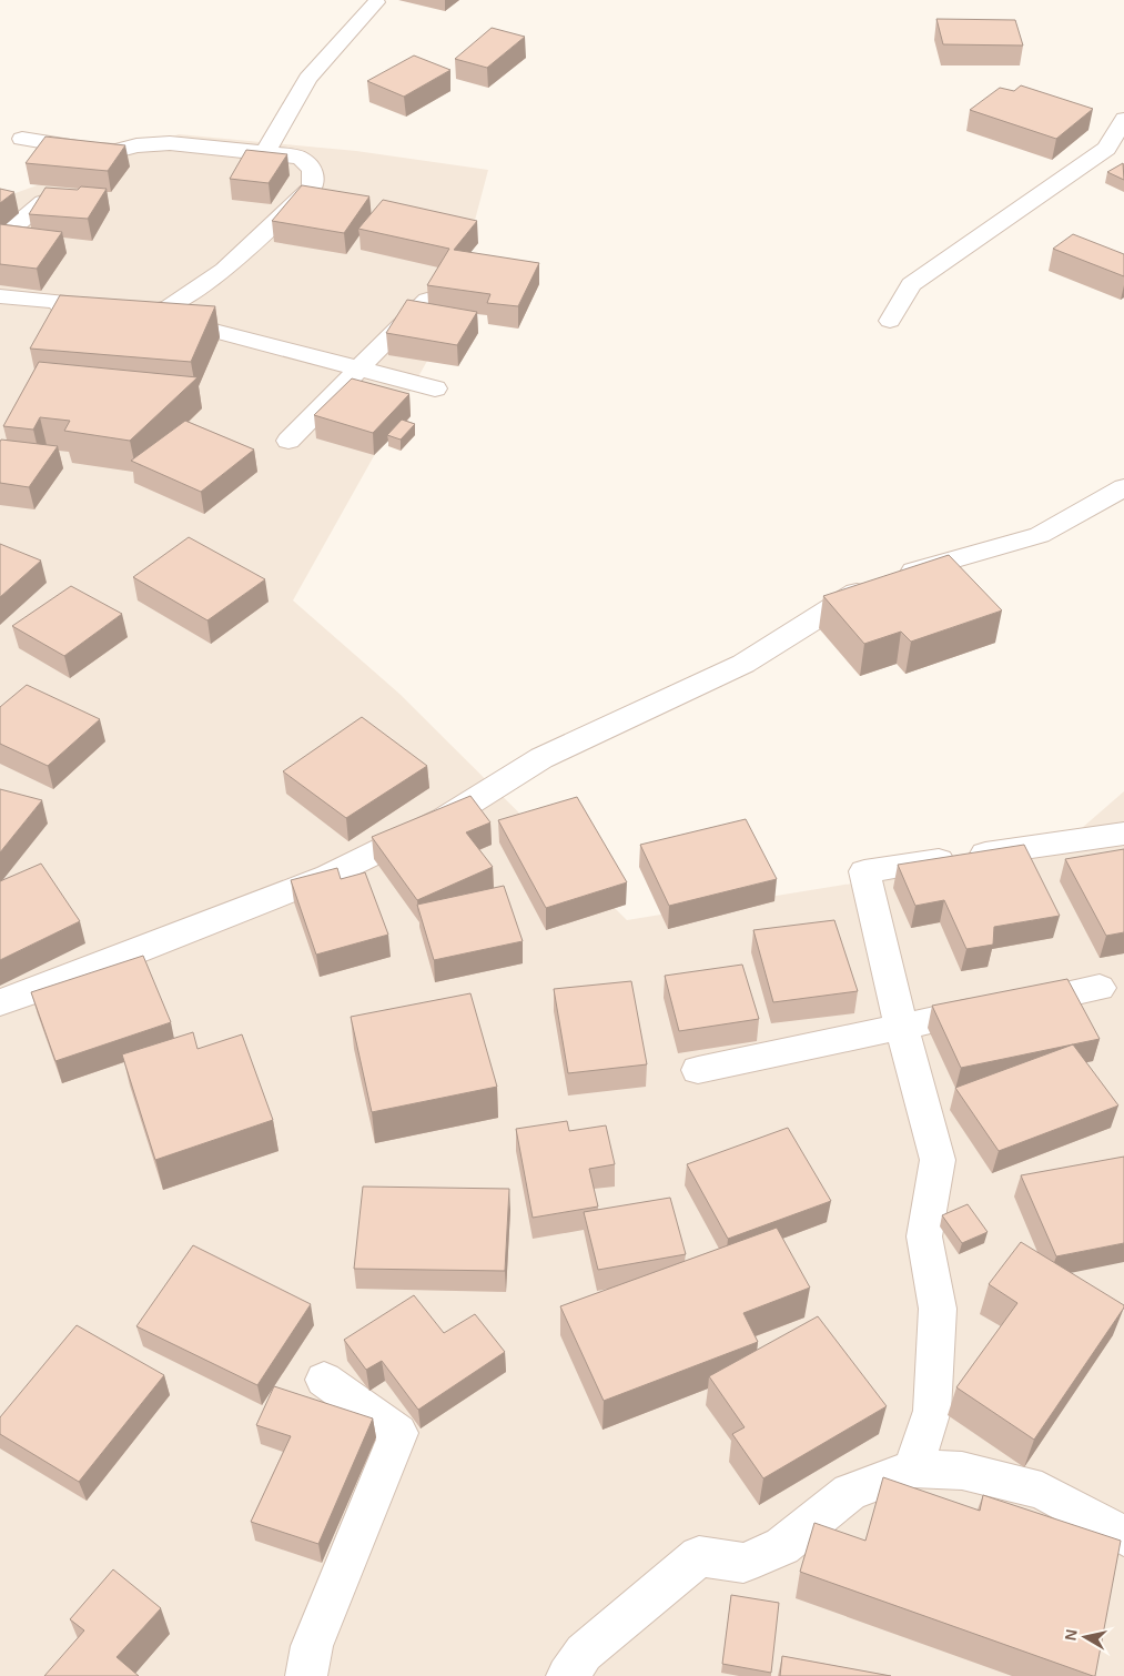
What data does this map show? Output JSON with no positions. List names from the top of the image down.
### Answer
{
  "north": "left"
}
